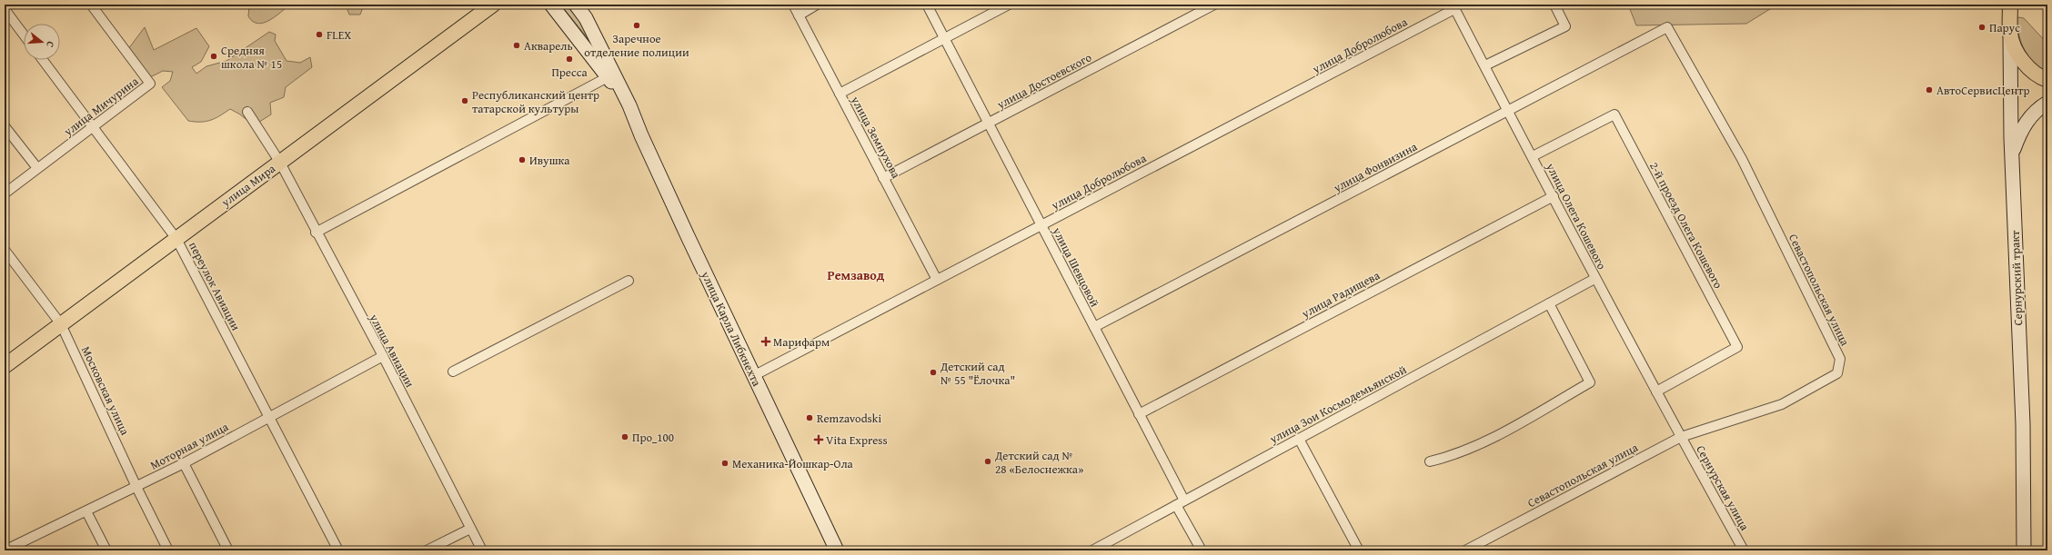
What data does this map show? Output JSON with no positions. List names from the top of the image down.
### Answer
{
  "streets": {
    "main road": ["улица Мира", "Сернурский тракт", "улица Карла Либкнехта"],
    "street": [
      "улица Добролюбова",
      "улица Достоевского",
      "улица Мичурина",
      "улица Земнухова",
      "улица Фонвизина",
      "улица Олега Кошевого",
      "2-й проезд Олега Кошевого",
      "улица Шевцовой",
      "переулок Авиации",
      "Севастопольская улица",
      "улица Радищева",
      "улица Авиации",
      "Московская улица",
      "улица Зои Космодемьянской",
      "Моторная улица",
      "Сернурская улица"
    ]
  },
  "crossings": [
    ["улица Добролюбова", "улица Земнухова"],
    ["улица Добролюбова", "улица Олега Кошевого"],
    ["улица Добролюбова", "улица Шевцовой"],
    ["улица Добролюбова", "улица Карла Либкнехта"],
    ["улица Достоевского", "улица Земнухова"],
    ["улица Достоевского", "улица Шевцовой"],
    ["улица Мичурина", "переулок Авиации"],
    ["улица Фонвизина", "улица Олега Кошевого"],
    ["улица Фонвизина", "улица Шевцовой"],
    ["улица Фонвизина", "Севастопольская улица"],
    ["улица Мира", "переулок Авиации"],
    ["улица Мира", "улица Авиации"],
    ["улица Мира", "Московская улица"],
    ["улица Олега Кошевого", "2-й проезд Олега Кошевого"],
    ["улица Олега Кошевого", "Севастопольская улица"],
    ["улица Олега Кошевого", "улица Радищева"],
    ["улица Олега Кошевого", "улица Зои Космодемьянской"],
    ["улица Олега Кошевого", "Сернурская улица"],
    ["улица Шевцовой", "улица Радищева"],
    ["улица Шевцовой", "улица Зои Космодемьянской"],
    ["переулок Авиации", "Моторная улица"],
    ["Севастопольская улица", "Сернурская улица"],
    ["улица Авиации", "Моторная улица"],
    ["Московская улица", "Моторная улица"]
  ],
  "districts": ["Ремзавод"],
  "places": {
    "other": [
      "Заречное отделение полиции",
      "Парус",
      "FLEX",
      "Акварель",
      "Средняя школа № 15",
      "Пресса",
      "АвтоСервисЦентр",
      "Республиканский центр татарской культуры",
      "Ивушка",
      "Детский сад № 55 \"Ёлочка\"",
      "Remzavodski",
      "Про_100",
      "Детский сад № 28 «Белоснежка»",
      "Механика-Йошкар-Ола"
    ],
    "health": ["Марифарм", "Vita Express"]
  },
  "north": "right"
}
